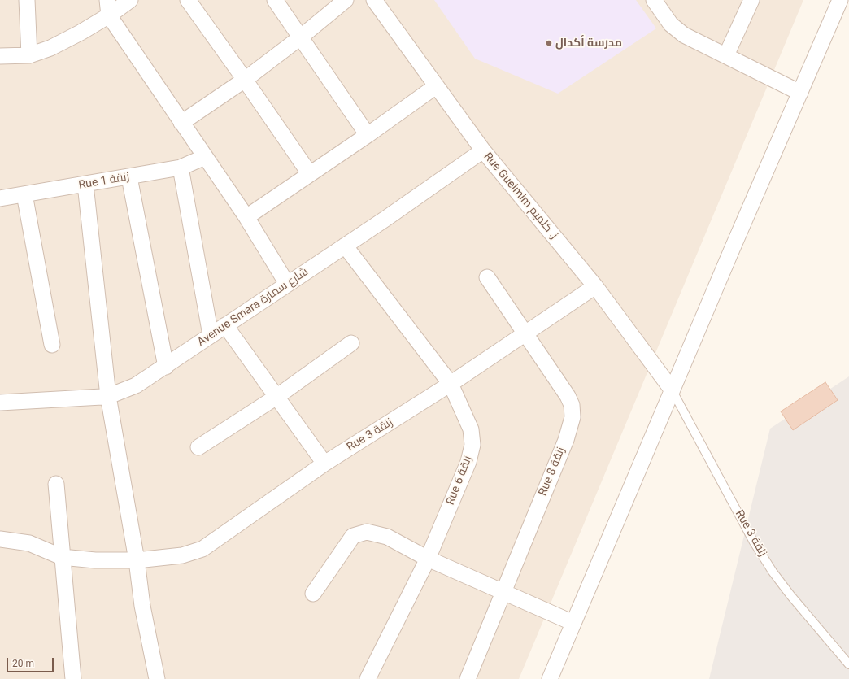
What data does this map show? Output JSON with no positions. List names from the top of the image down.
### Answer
{
  "streets": {
    "street": [
      "Rue 1 زنقة",
      "Rue Guelmim ز. كلميم",
      "Avenue Smara شارع سمارة",
      "Rue 3 زنقة",
      "Rue 8 زنقة",
      "Rue 6 زنقة"
    ]
  },
  "crossings": [
    ["Rue Guelmim ز. كلميم", "Avenue Smara شارع سمارة"],
    ["Rue Guelmim ز. كلميم", "Rue 3 زنقة"],
    ["Avenue Smara شارع سمارة", "Rue 6 زنقة"],
    ["Rue 3 زنقة", "Rue 8 زنقة"],
    ["Rue 3 زنقة", "Rue 6 زنقة"]
  ],
  "places": ["مدرسة أكدال"],
  "scale_bar": "20 m"
}
